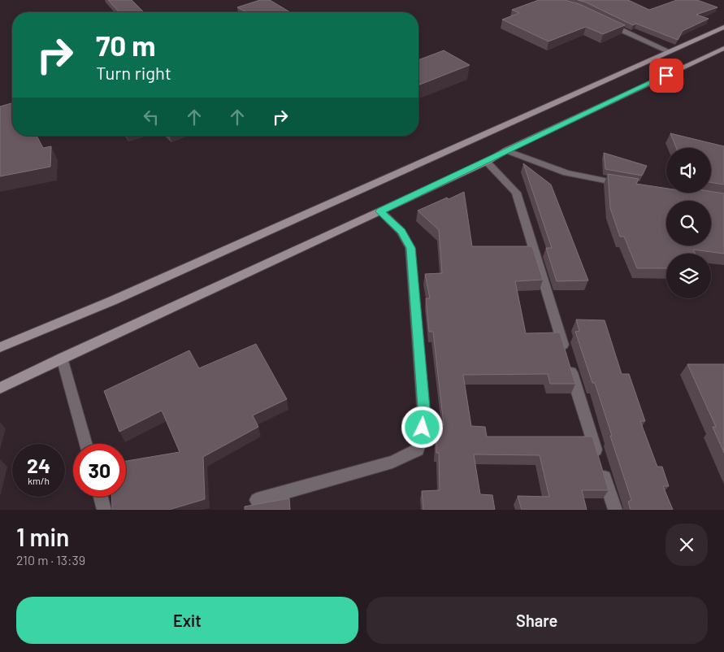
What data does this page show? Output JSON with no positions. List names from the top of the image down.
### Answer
{
  "page": {
    "turn": ["70 m", "Turn right"],
    "speed": "24 km/h",
    "limit": "30",
    "heading": ["1 min", "210 m · 13:39"],
    "buttons": ["Exit", "Share"]
  }
}
